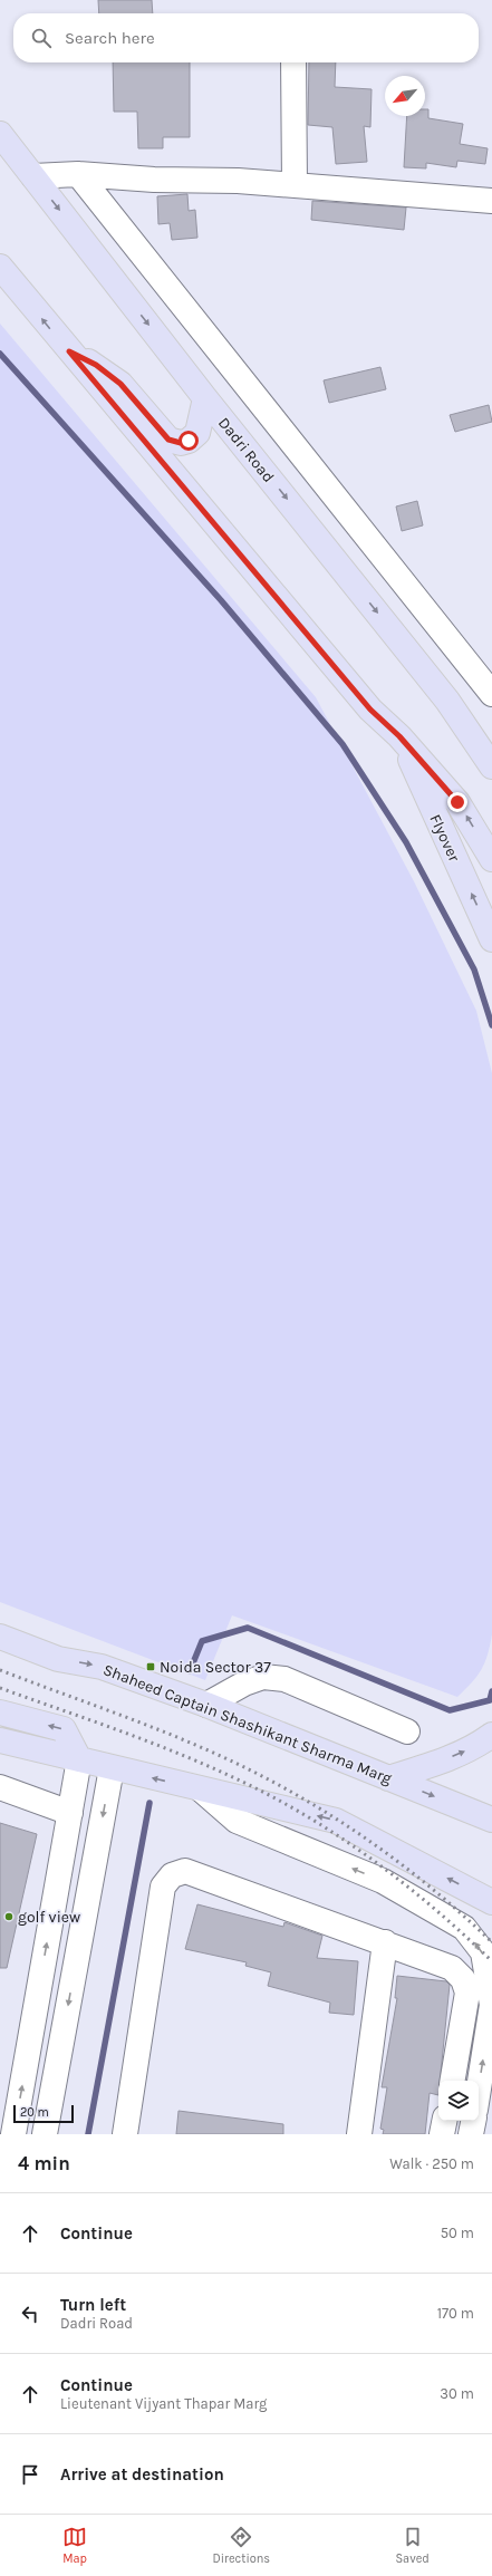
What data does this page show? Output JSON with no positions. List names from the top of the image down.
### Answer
{
  "streets": {
    "main road": ["Dadri Road", "Flyover", "Shaheed Captain Shashikant Sharma Marg"]
  },
  "places": {
    "transit": ["Noida Sector 37"],
    "other": ["golf view"]
  },
  "scale_bar": "20 m",
  "north": "bottom left",
  "page": {
    "search": "Search here",
    "scale": "20 m",
    "heading": ["4 min", "Walk · 250 m"],
    "list": [
      ["Continue", "50 m"],
      ["Turn left", "Dadri Road", "170 m"],
      ["Continue", "Lieutenant Vijyant Thapar Marg", "30 m"],
      "Arrive at destination"
    ],
    "nav": ["Map", "Directions", "Saved"]
  }
}
